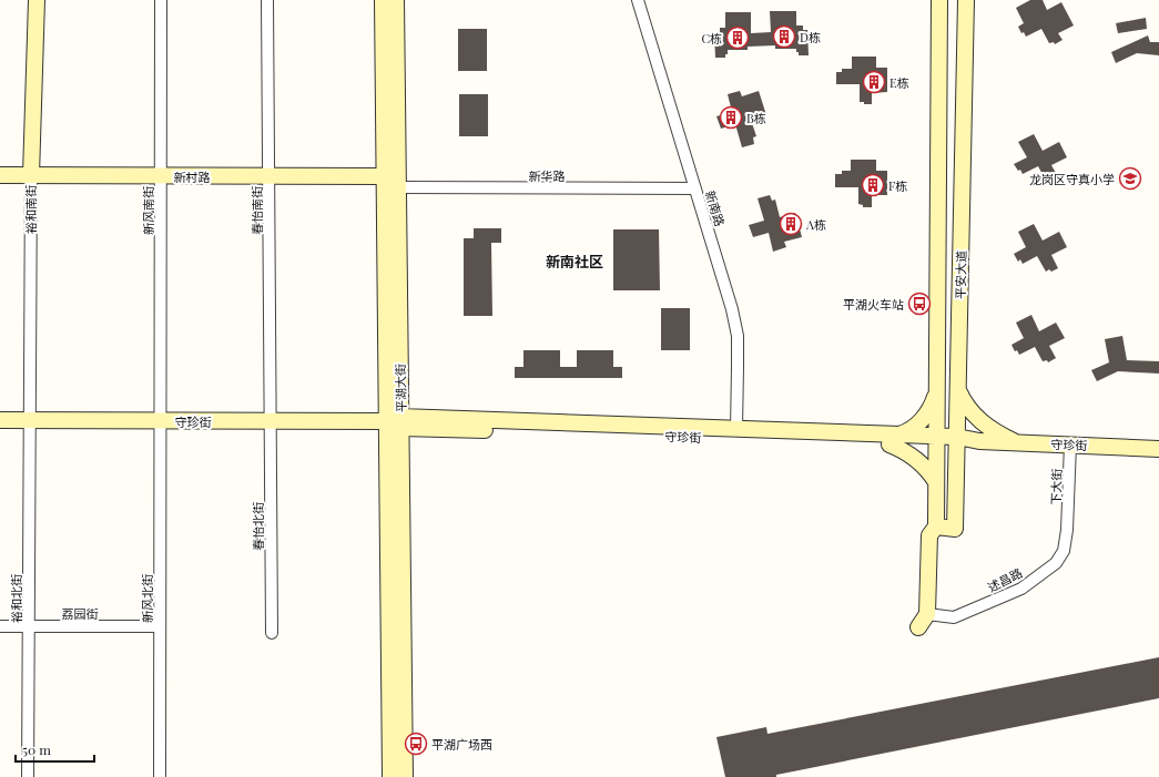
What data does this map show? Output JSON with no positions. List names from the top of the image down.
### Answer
{
  "streets": {
    "street": [
      "新华路",
      "新村路",
      "新南路",
      "裕和南街",
      "新风南街",
      "春怡南街",
      "平安大道",
      "平湖大街",
      "守珍街",
      "下大街",
      "春怡北街",
      "述昌路",
      "裕和北街",
      "新风北街",
      "荔园街"
    ]
  },
  "crossings": [
    ["新华路", "新南路"],
    ["新华路", "平湖大街"],
    ["新村路", "裕和南街"],
    ["新村路", "新风南街"],
    ["新村路", "春怡南街"],
    ["新村路", "平湖大街"],
    ["新南路", "守珍街"],
    ["裕和南街", "守珍街"],
    ["裕和南街", "裕和北街"],
    ["新风南街", "守珍街"],
    ["新风南街", "新风北街"],
    ["春怡南街", "守珍街"],
    ["春怡南街", "春怡北街"],
    ["平安大道", "守珍街"],
    ["平安大道", "述昌路"],
    ["平湖大街", "守珍街"],
    ["守珍街", "下大街"],
    ["守珍街", "春怡北街"],
    ["守珍街", "裕和北街"],
    ["守珍街", "新风北街"],
    ["下大街", "述昌路"],
    ["裕和北街", "荔园街"],
    ["新风北街", "荔园街"]
  ],
  "districts": ["新南社区"],
  "places": {
    "building": [
      "D栋",
      "C栋",
      "E栋",
      "B栋",
      "F栋",
      "A栋"
    ],
    "school or university": ["龙岗区守真小学"],
    "bus stop": ["平湖火车站", "平湖广场西"]
  },
  "scale_bar": "50 m"
}
